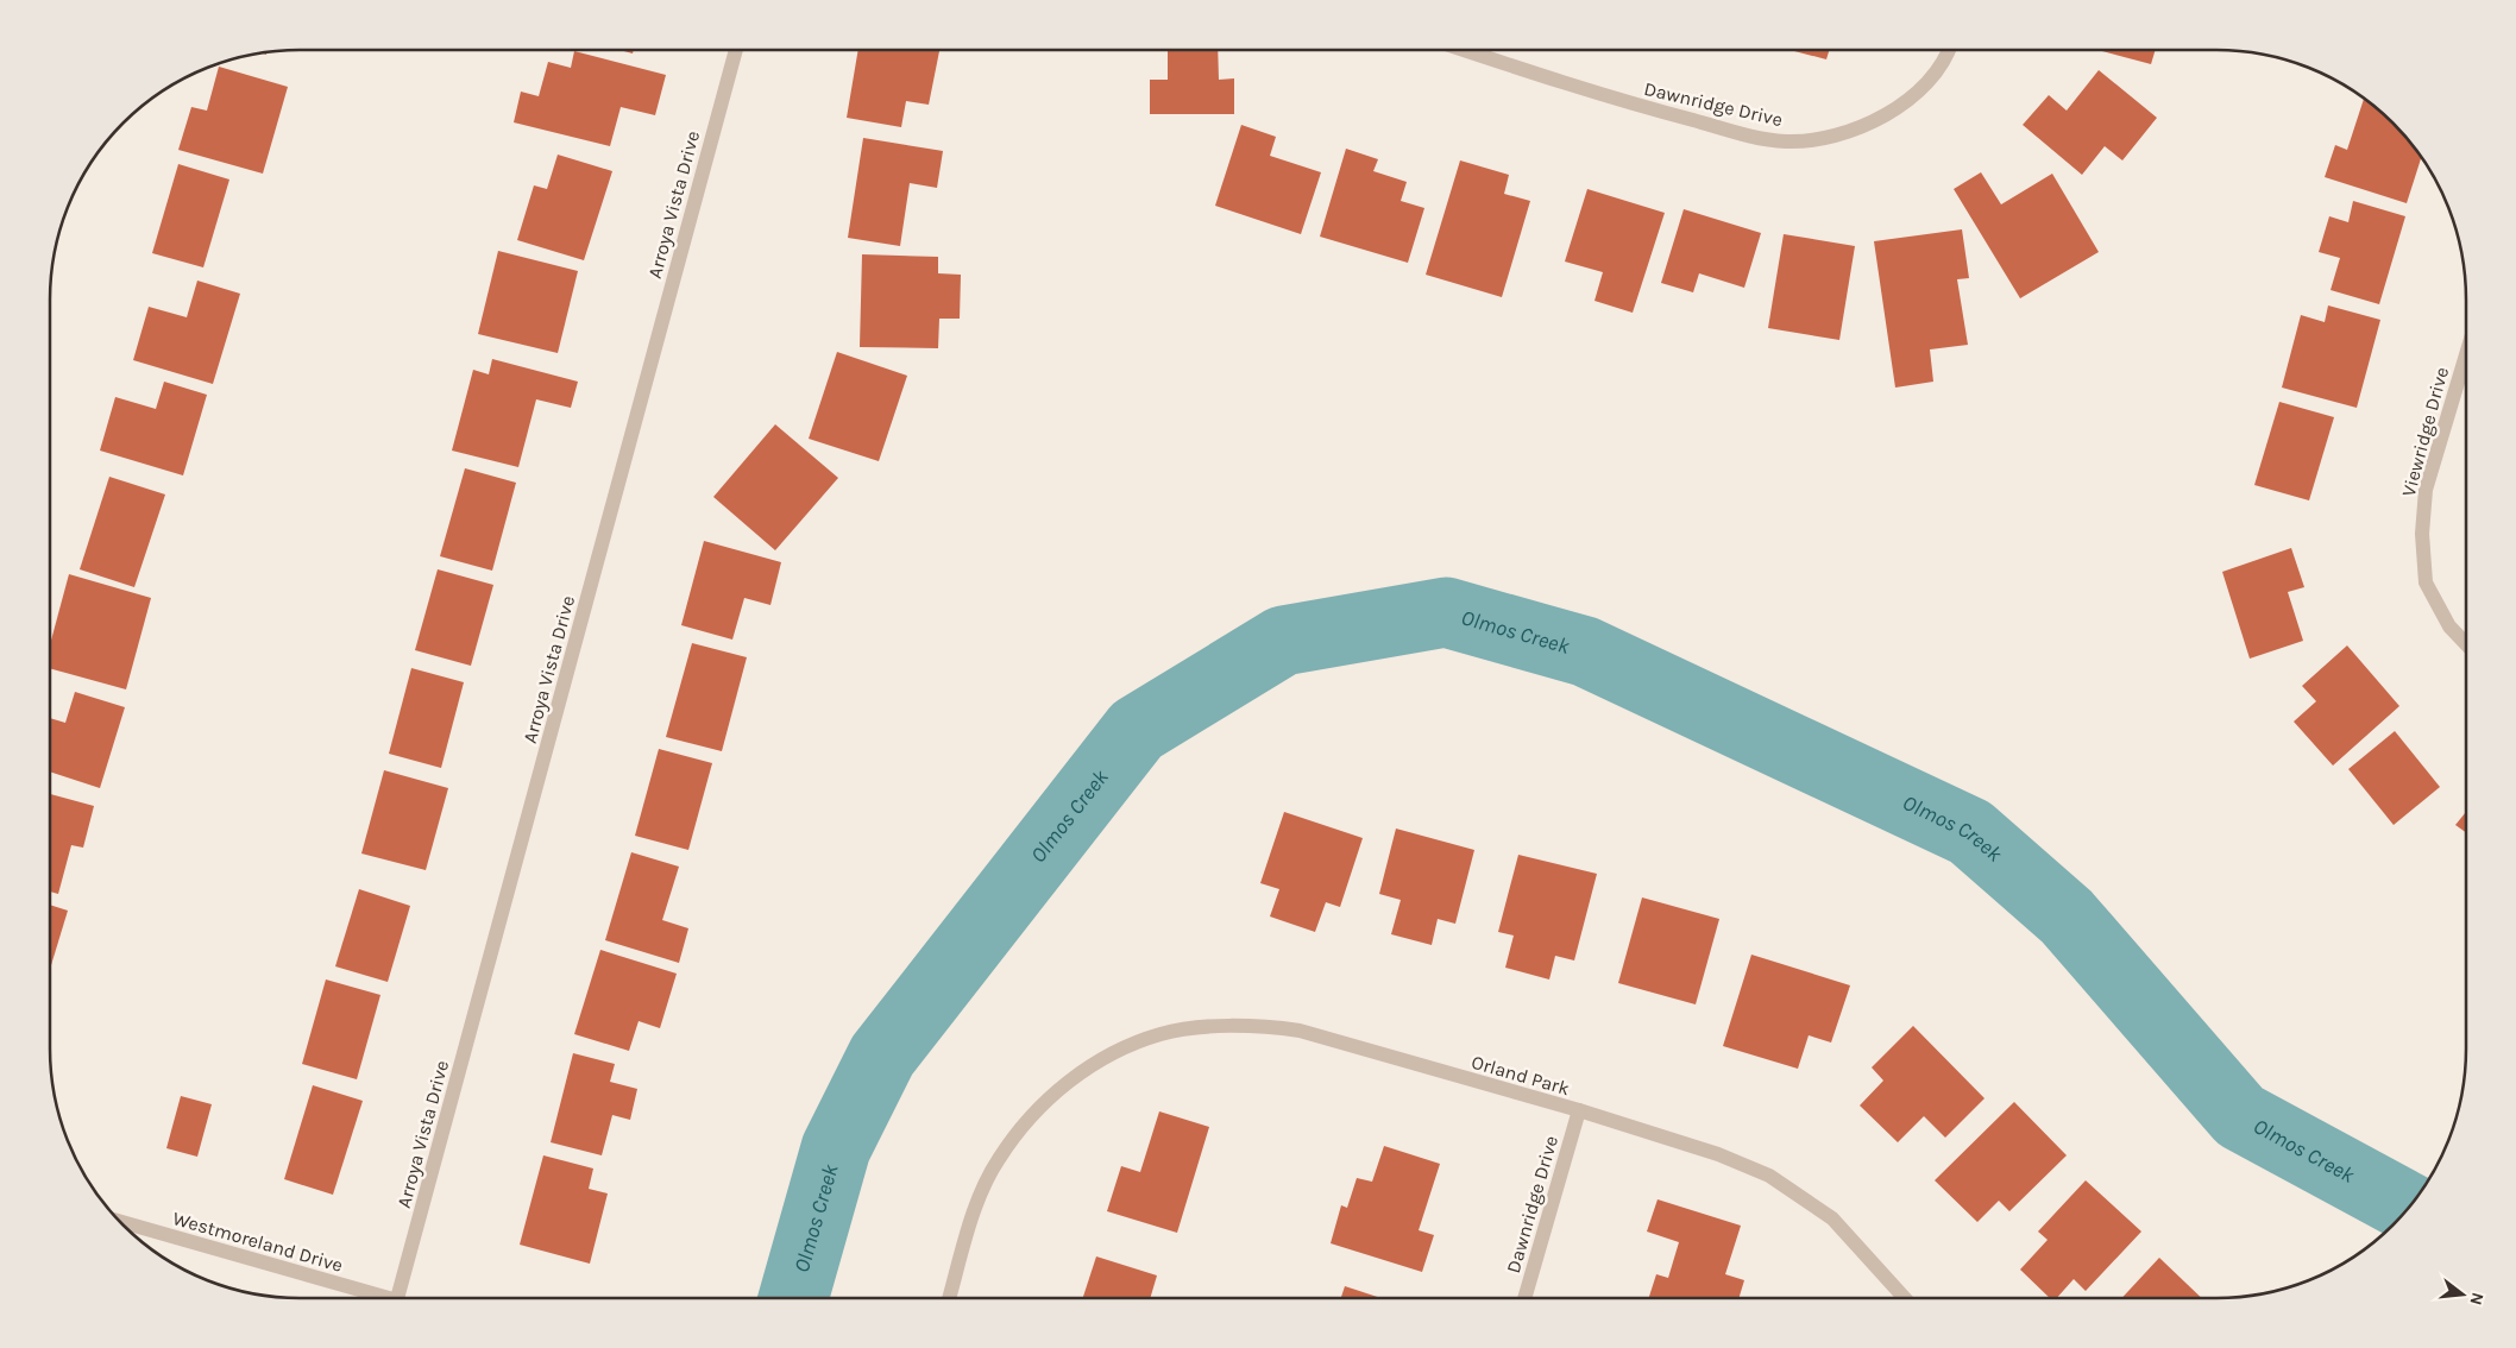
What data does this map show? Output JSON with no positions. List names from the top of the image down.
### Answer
{
  "streets": {
    "street": [
      "Dawnridge Drive",
      "Arroya Vista Drive",
      "Viewridge Drive",
      "Orland Park",
      "Westmoreland Drive"
    ]
  },
  "crossings": [
    ["Dawnridge Drive", "Orland Park"]
  ],
  "water": ["Olmos Creek"],
  "north": "right"
}
